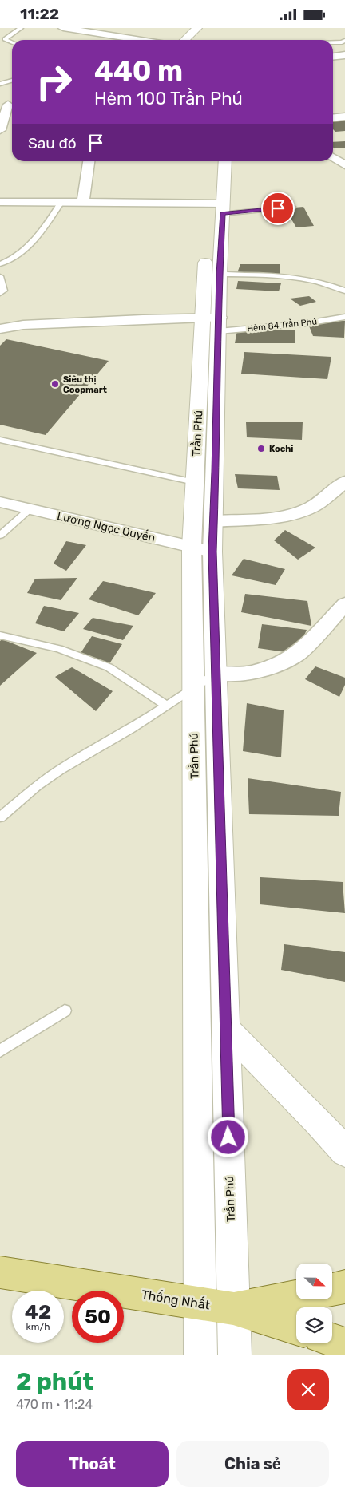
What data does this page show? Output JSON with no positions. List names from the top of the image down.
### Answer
{
  "streets": {
    "main road": ["Trần Phú", "Thống Nhất"],
    "street": ["Lương Ngọc Quyến"],
    "lane": ["Hẻm 84 Trần Phú"]
  },
  "crossings": [
    ["Hẻm 84 Trần Phú", "Trần Phú"],
    ["Trần Phú", "Lương Ngọc Quyến"],
    ["Trần Phú", "Thống Nhất"]
  ],
  "places": ["Siêu thị Coopmart", "Kochi"],
  "north": "right",
  "page": {
    "status": "11:22",
    "turn": ["440 m", "Hẻm 100 Trần Phú"],
    "then": "Sau đó",
    "speed": "42 km/h",
    "limit": "50",
    "heading": ["2 phút", "470 m · 11:24"],
    "buttons": ["Thoát", "Chia sẻ"]
  }
}
